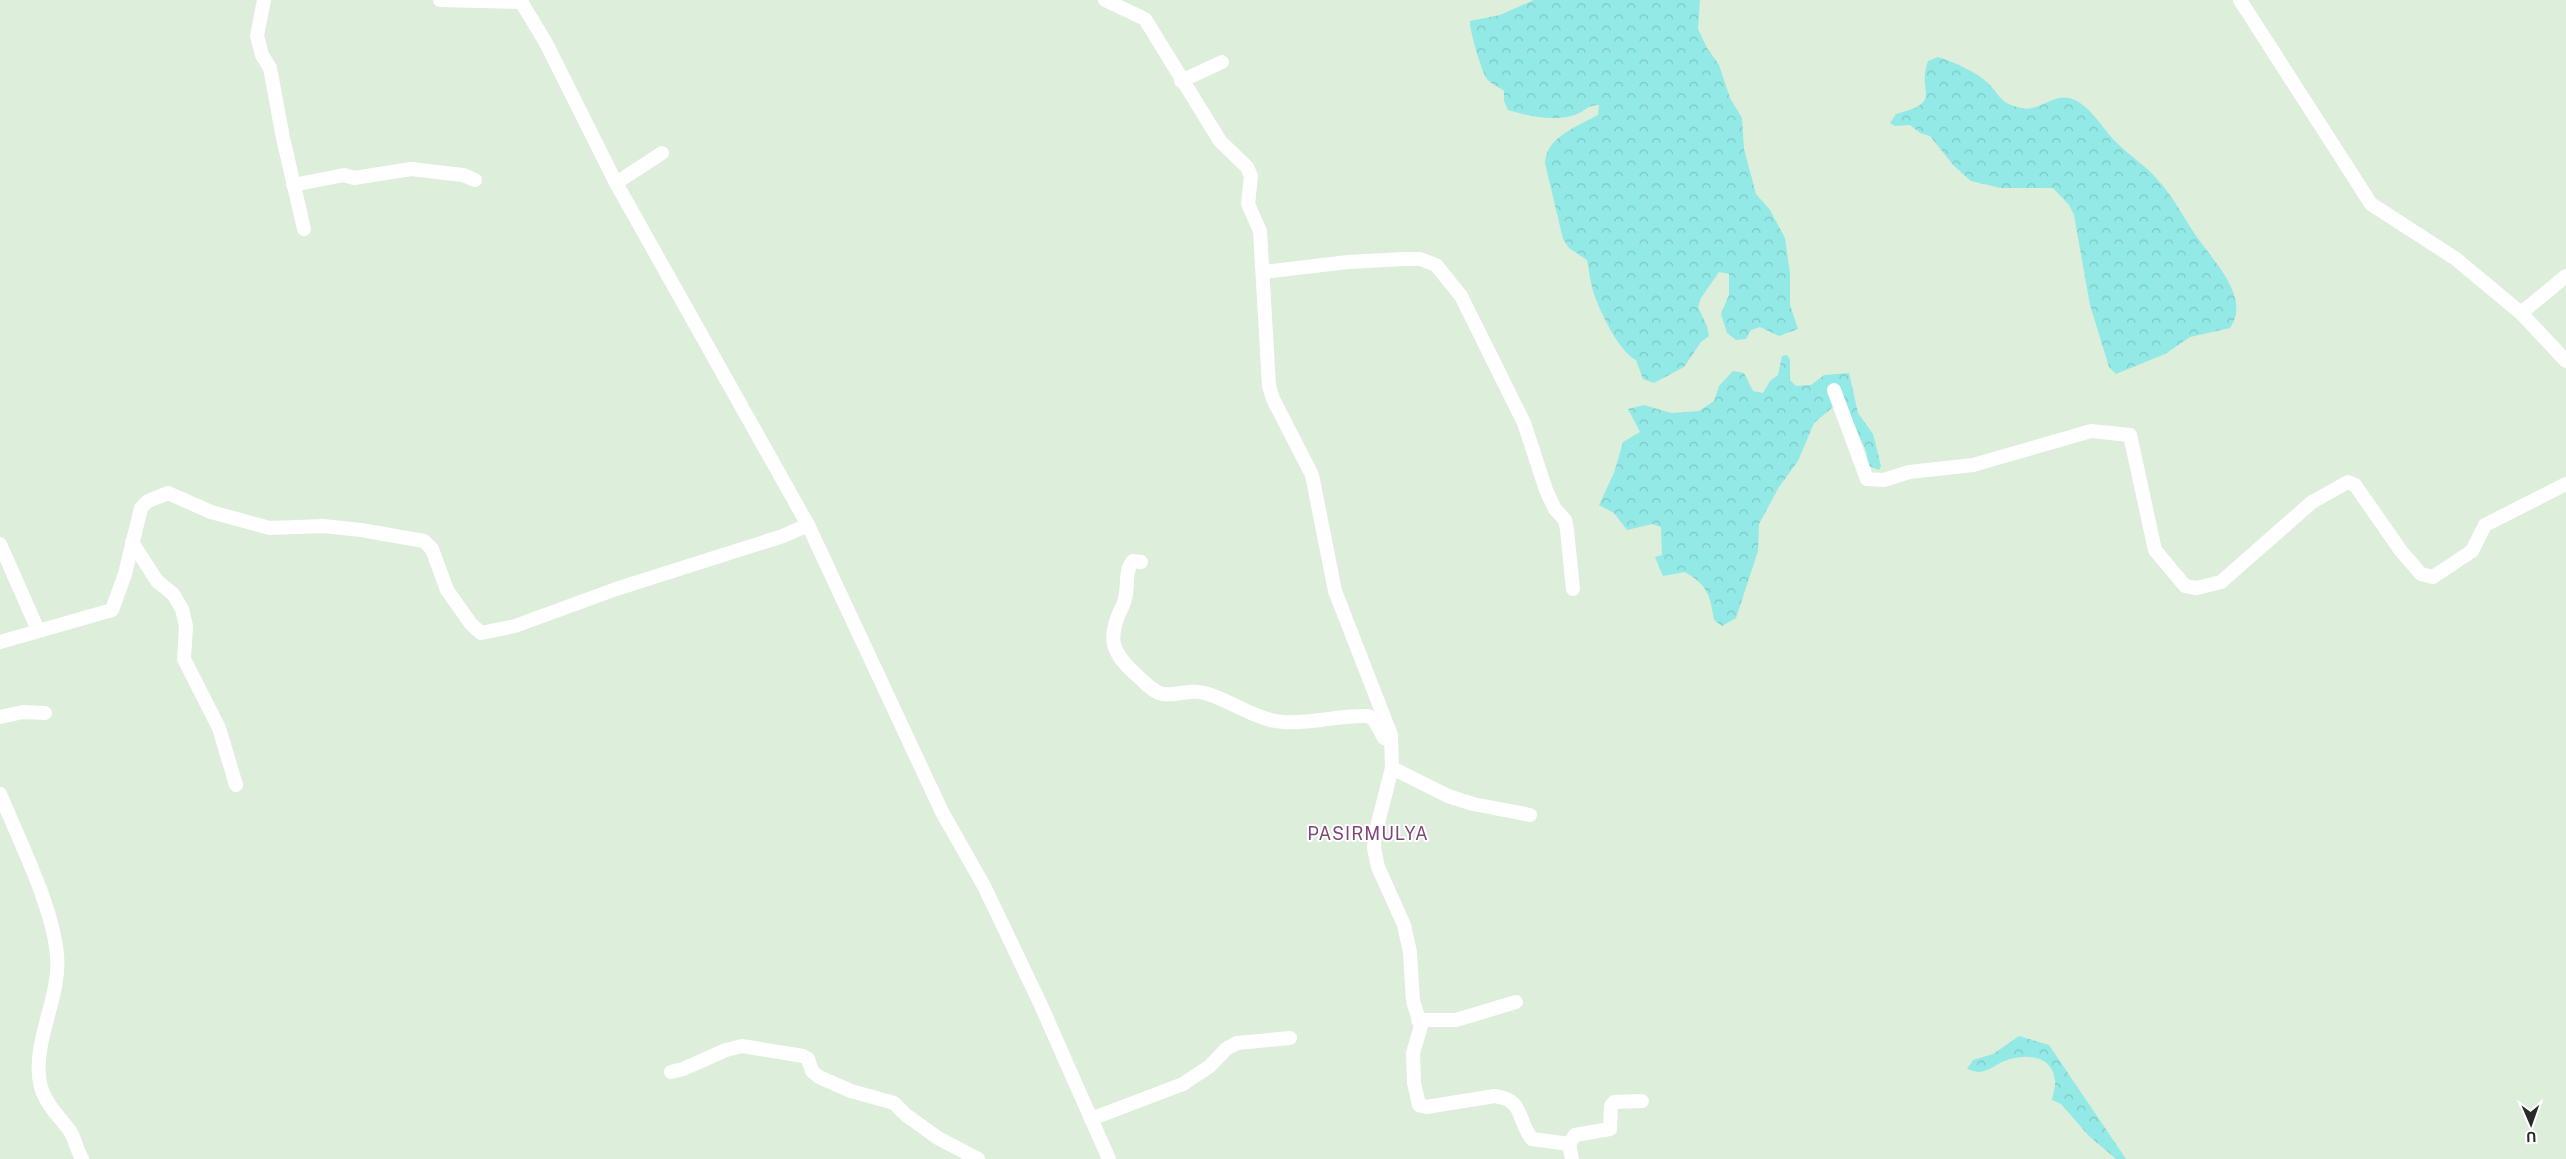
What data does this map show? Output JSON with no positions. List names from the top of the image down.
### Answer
{
  "districts": ["PASIRMULYA"],
  "north": "bottom"
}
